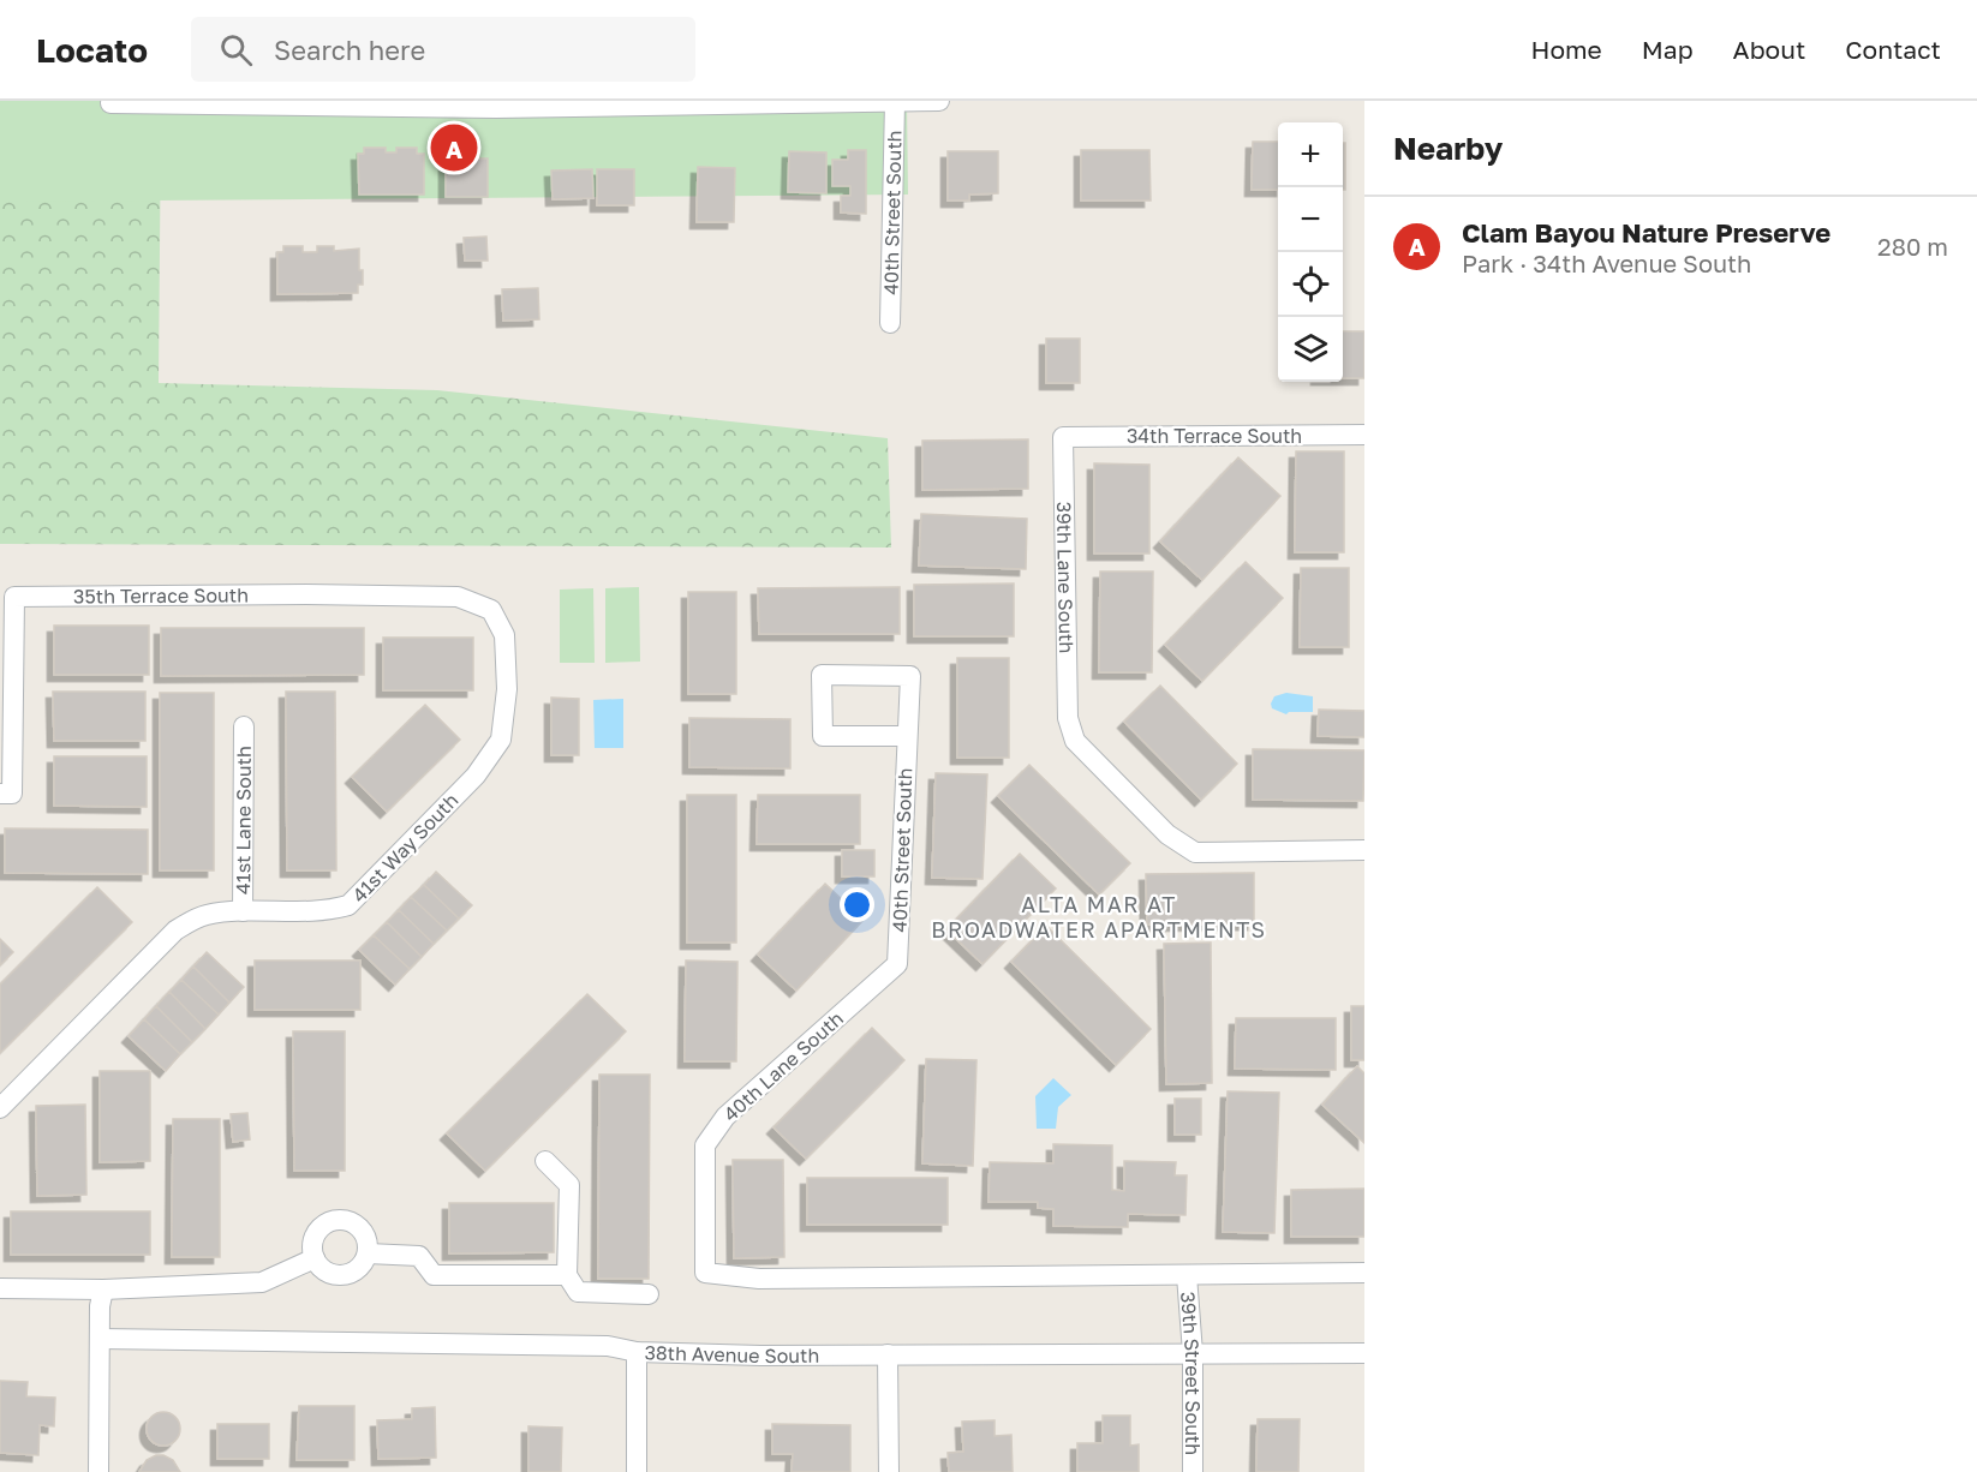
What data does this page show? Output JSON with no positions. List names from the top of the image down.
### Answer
{
  "streets": {
    "street": [
      "40th Street South",
      "34th Terrace South",
      "39th Lane South",
      "35th Terrace South",
      "41st Lane South",
      "41st Way South",
      "40th Lane South",
      "38th Avenue South",
      "39th Street South"
    ]
  },
  "crossings": [
    ["40th Street South", "40th Lane South"],
    ["34th Terrace South", "39th Lane South"],
    ["35th Terrace South", "41st Way South"],
    ["41st Lane South", "41st Way South"],
    ["40th Lane South", "39th Street South"],
    ["38th Avenue South", "39th Street South"]
  ],
  "districts": ["ALTA MAR AT BROADWATER APARTMENTS"],
  "page": {
    "header": "Locato",
    "search": "Search here",
    "nav": [
      "Home",
      "Map",
      "About",
      "Contact"
    ],
    "heading": "Nearby",
    "pins": "A",
    "map_buttons": ["+", "−"],
    "list": [
      {
        "mark": "A",
        "name": "Clam Bayou Nature Preserve",
        "note": "Park · 34th Avenue South",
        "value": "280 m"
      }
    ]
  }
}
